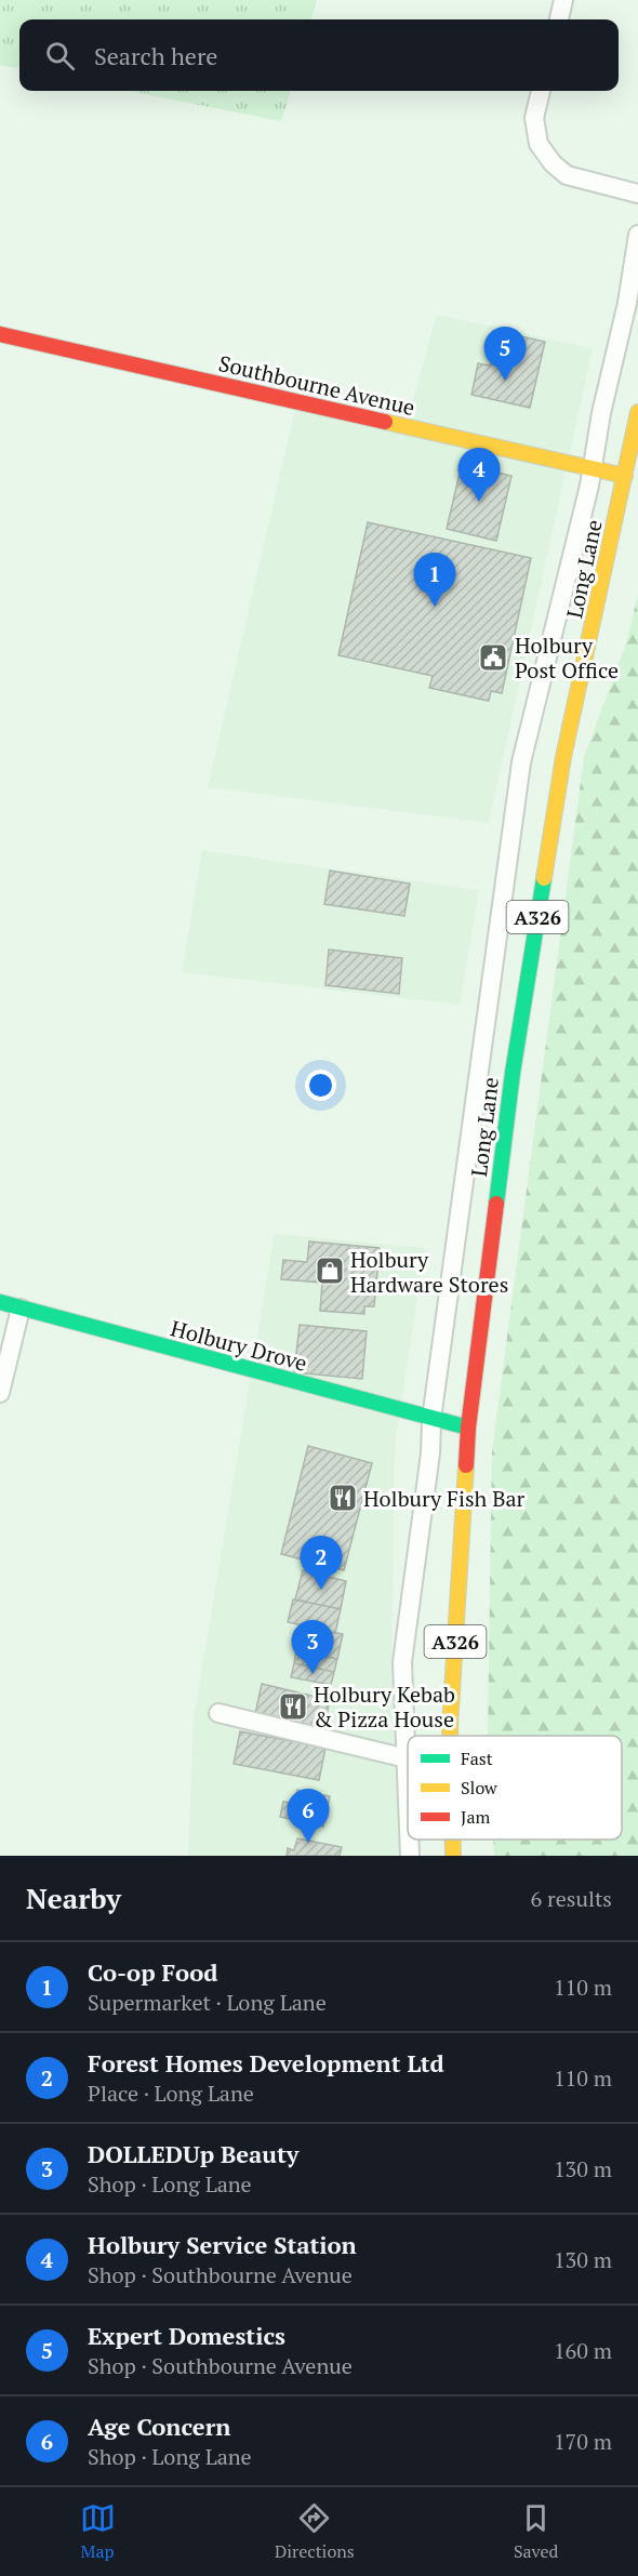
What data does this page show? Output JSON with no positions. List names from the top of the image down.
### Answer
{
  "streets": {
    "main road": [
      "Southbourne Avenue",
      "Long Lane",
      "A326",
      "Holbury Drove"
    ]
  },
  "crossings": [
    ["Southbourne Avenue", "Long Lane"],
    ["Long Lane", "Holbury Drove"]
  ],
  "places": {
    "public building": ["Holbury Post Office"],
    "shop": ["Holbury Hardware Stores"],
    "restaurant": ["Holbury Fish Bar", "Holbury Kebab & Pizza House"]
  },
  "legend": ["Fast", "Slow", "Jam"],
  "page": {
    "search": "Search here",
    "pins": [
      "5",
      "4",
      "1",
      "2",
      "3",
      "6"
    ],
    "heading": ["Nearby", "6 results"],
    "list": [
      {
        "mark": "1",
        "name": "Co-op Food",
        "note": "Supermarket · Long Lane",
        "value": "110 m"
      },
      {
        "mark": "2",
        "name": "Forest Homes Development Ltd",
        "note": "Place · Long Lane",
        "value": "110 m"
      },
      {
        "mark": "3",
        "name": "DOLLEDUp Beauty",
        "note": "Shop · Long Lane",
        "value": "130 m"
      },
      {
        "mark": "4",
        "name": "Holbury Service Station",
        "note": "Shop · Southbourne Avenue",
        "value": "130 m"
      },
      {
        "mark": "5",
        "name": "Expert Domestics",
        "note": "Shop · Southbourne Avenue",
        "value": "160 m"
      },
      {
        "mark": "6",
        "name": "Age Concern",
        "note": "Shop · Long Lane",
        "value": "170 m"
      }
    ],
    "nav": ["Map", "Directions", "Saved"]
  }
}
